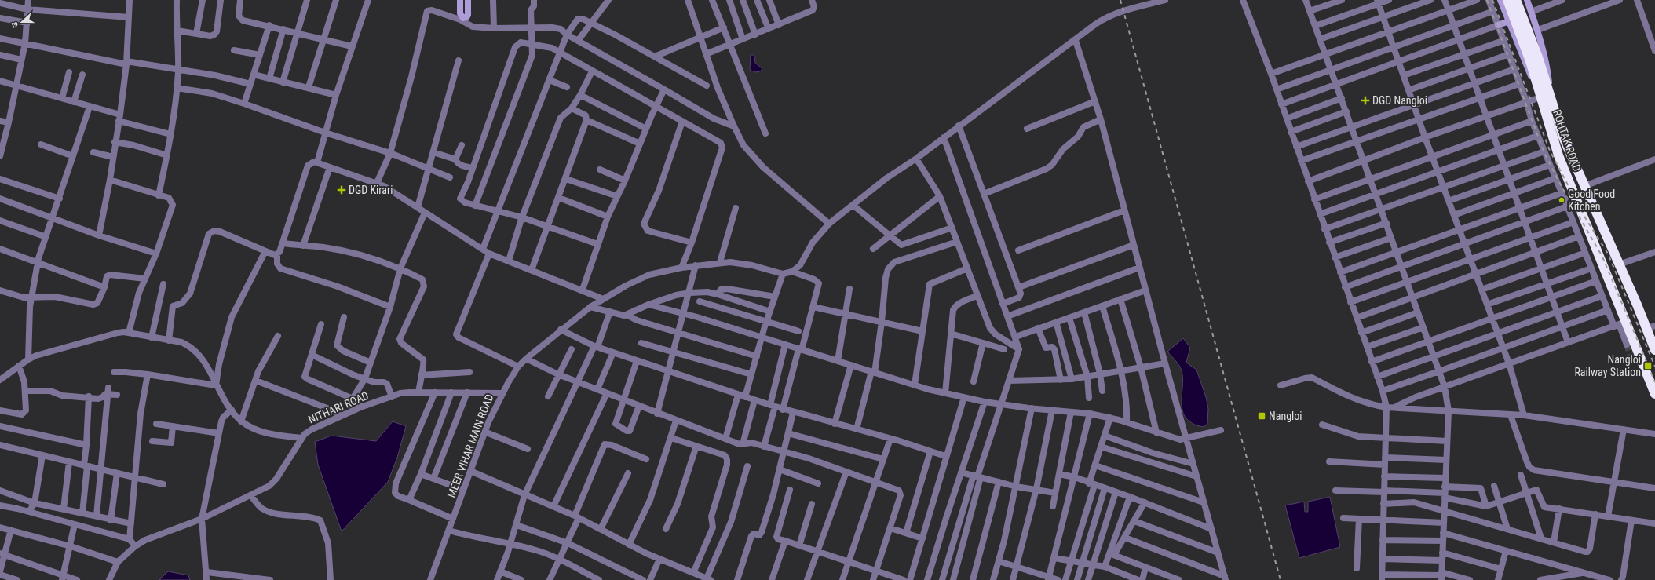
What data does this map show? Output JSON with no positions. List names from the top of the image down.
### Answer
{
  "streets": {
    "highway": ["ROHTAK ROAD"],
    "street": ["NITHARI ROAD", "MEER VIHAR MAIN ROAD"]
  },
  "crossings": [
    ["NITHARI ROAD", "MEER VIHAR MAIN ROAD"]
  ],
  "places": {
    "health": ["DGD Nangloi", "DGD Kirari"],
    "other": ["Good Food Kitchen"],
    "transit": ["Nangloi Railway Station", "Nangloi"]
  },
  "north": "left"
}
